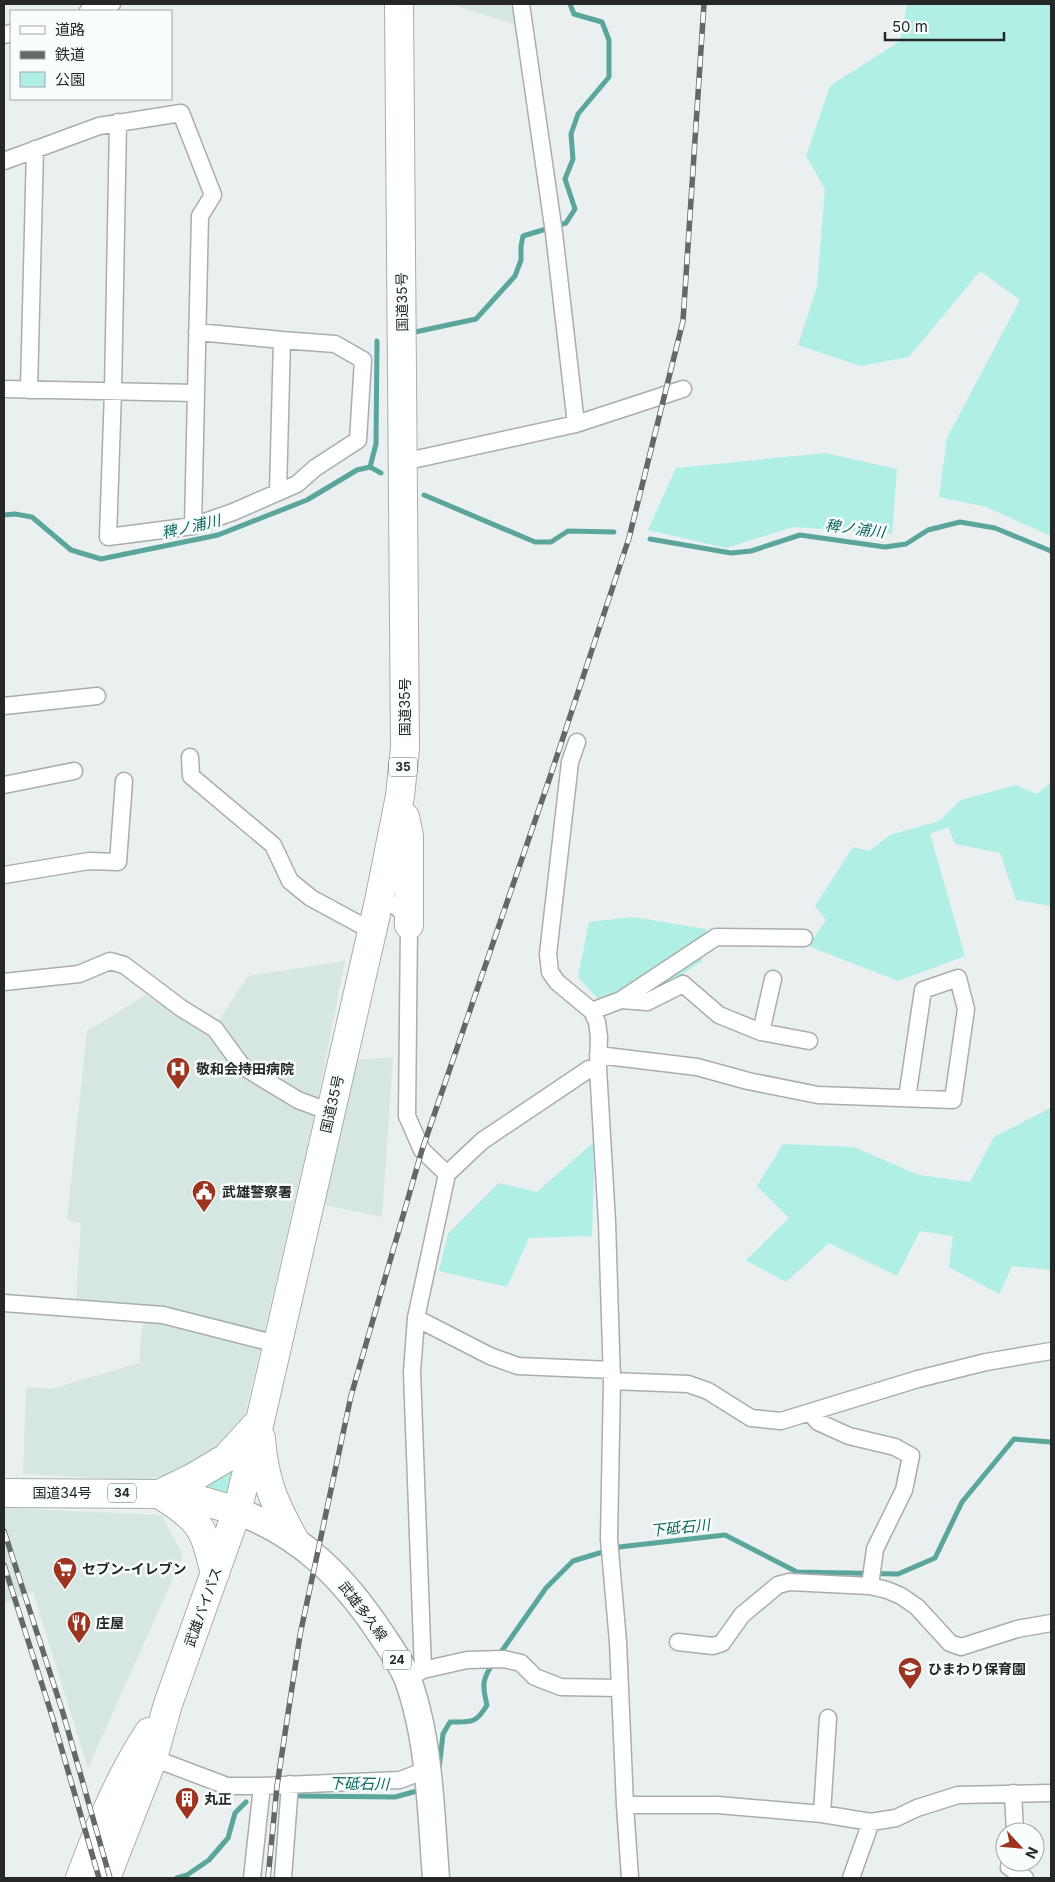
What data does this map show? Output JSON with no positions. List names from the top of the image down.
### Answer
{
  "streets": {
    "highway": [
      "国道35号",
      "35",
      "国道34号",
      "34",
      "武雄バイパス"
    ],
    "main road": ["武雄多久線", "24"]
  },
  "crossings": [
    ["国道35号", "国道34号"],
    ["国道35号", "武雄バイパス"],
    ["国道35号", "武雄多久線"],
    ["国道34号", "武雄バイパス"],
    ["国道34号", "武雄多久線"],
    ["武雄バイパス", "武雄多久線"]
  ],
  "water": ["稗ノ浦川", "下砥石川"],
  "places": {
    "hospital": ["敬和会持田病院"],
    "public building": ["武雄警察署"],
    "supermarket": ["セブン-イレブン"],
    "restaurant": ["庄屋"],
    "school or university": ["ひまわり保育園"],
    "building": ["丸正"]
  },
  "legend": ["道路", "鉄道", "公園"],
  "scale_bar": "50 m",
  "north": "bottom right"
}
